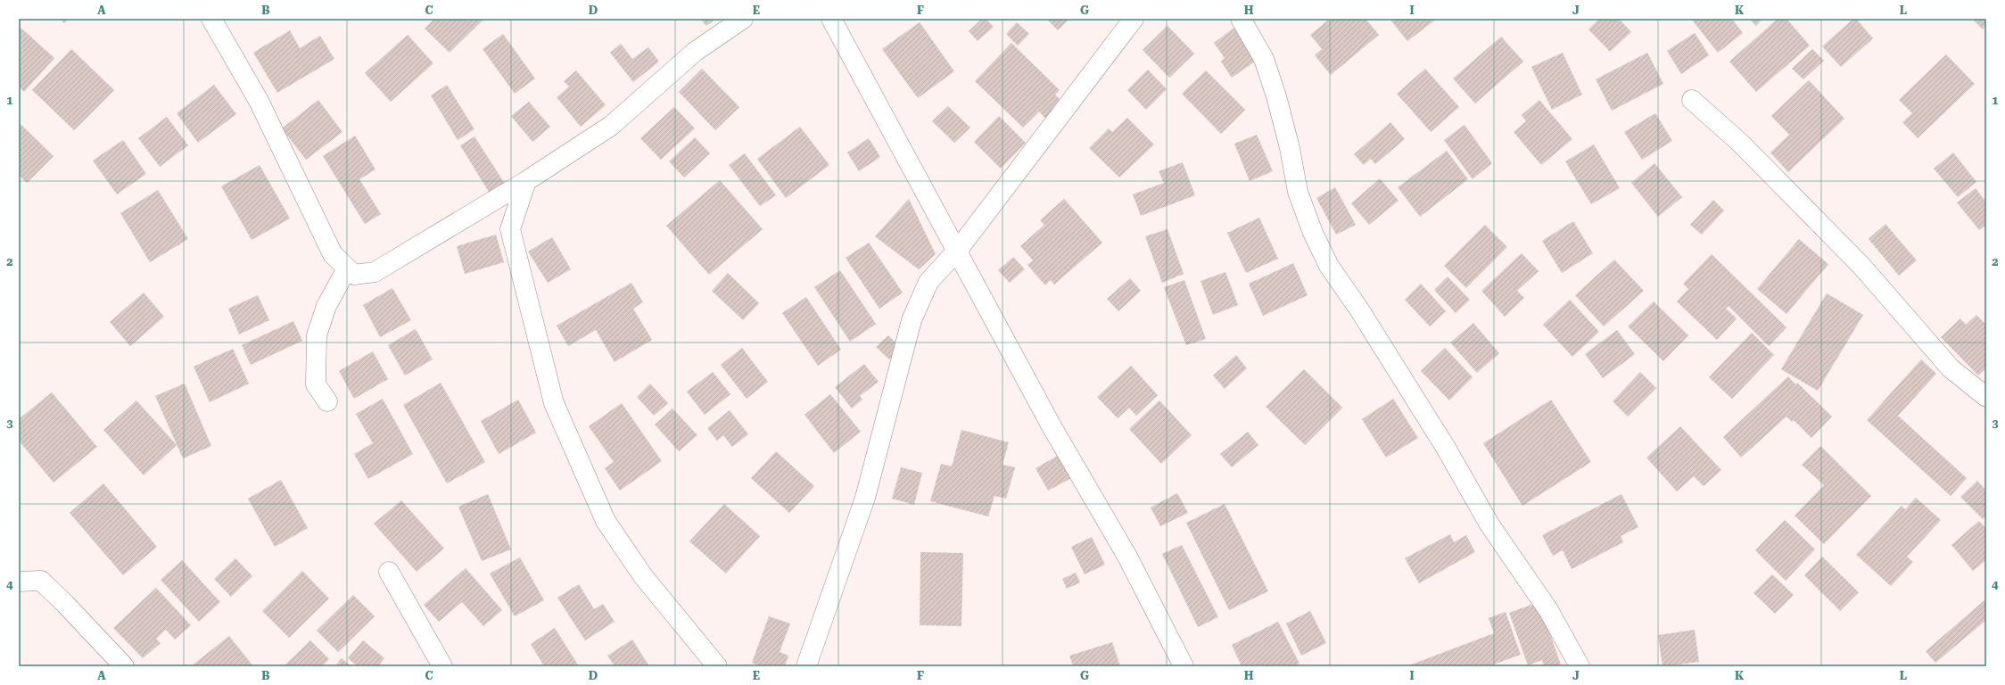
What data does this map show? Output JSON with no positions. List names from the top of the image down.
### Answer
{
  "grid": {
    "columns": [
      "A",
      "B",
      "C",
      "D",
      "E",
      "F",
      "G",
      "H",
      "I",
      "J",
      "K",
      "L"
    ],
    "rows": [
      "1",
      "2",
      "3",
      "4"
    ]
  }
}
